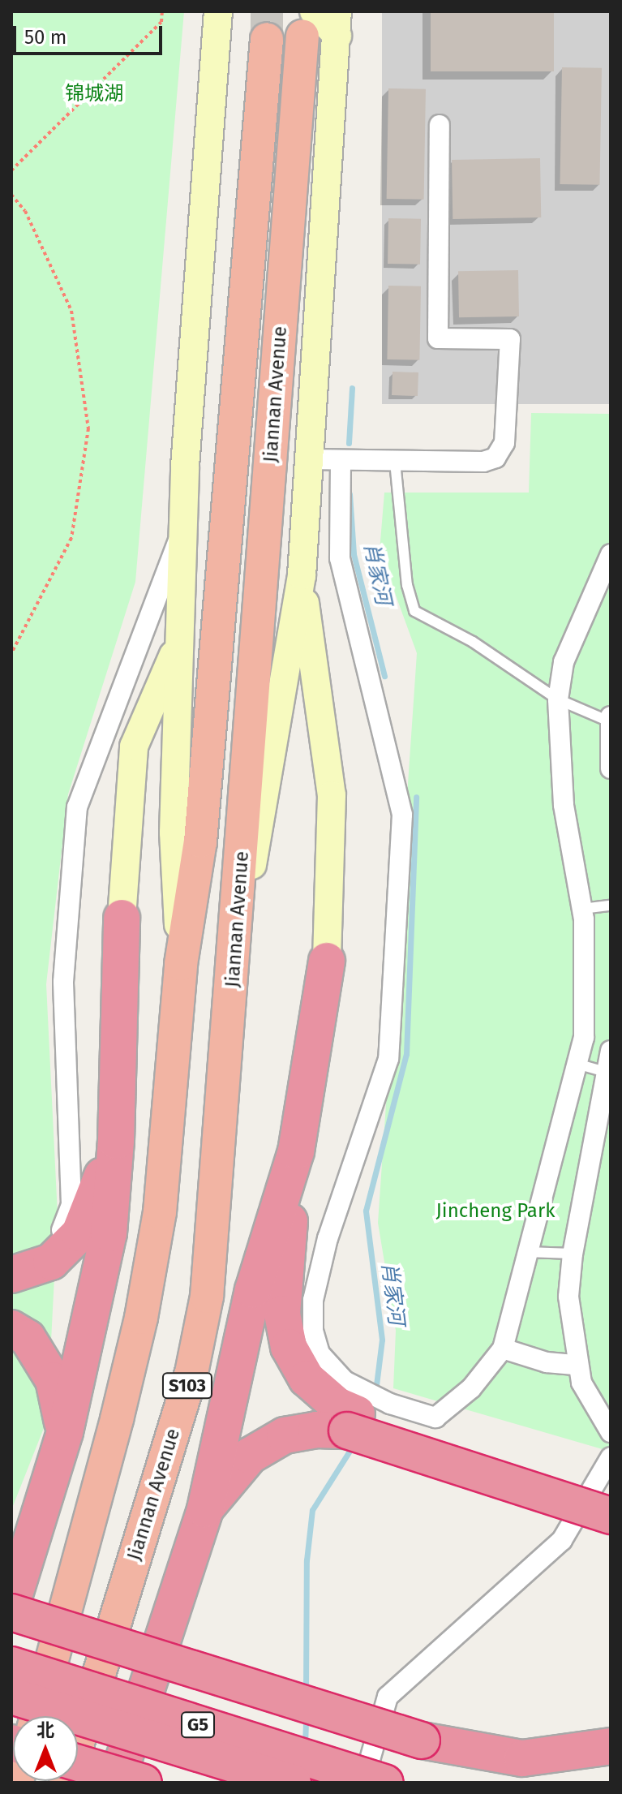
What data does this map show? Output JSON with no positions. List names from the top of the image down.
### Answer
{
  "streets": {
    "highway": ["Jiannan Avenue", "S103", "G5"]
  },
  "water": ["肖家河"],
  "parks": ["锦城湖", "Jincheng Park"],
  "scale_bar": "50 m",
  "north": "top"
}
